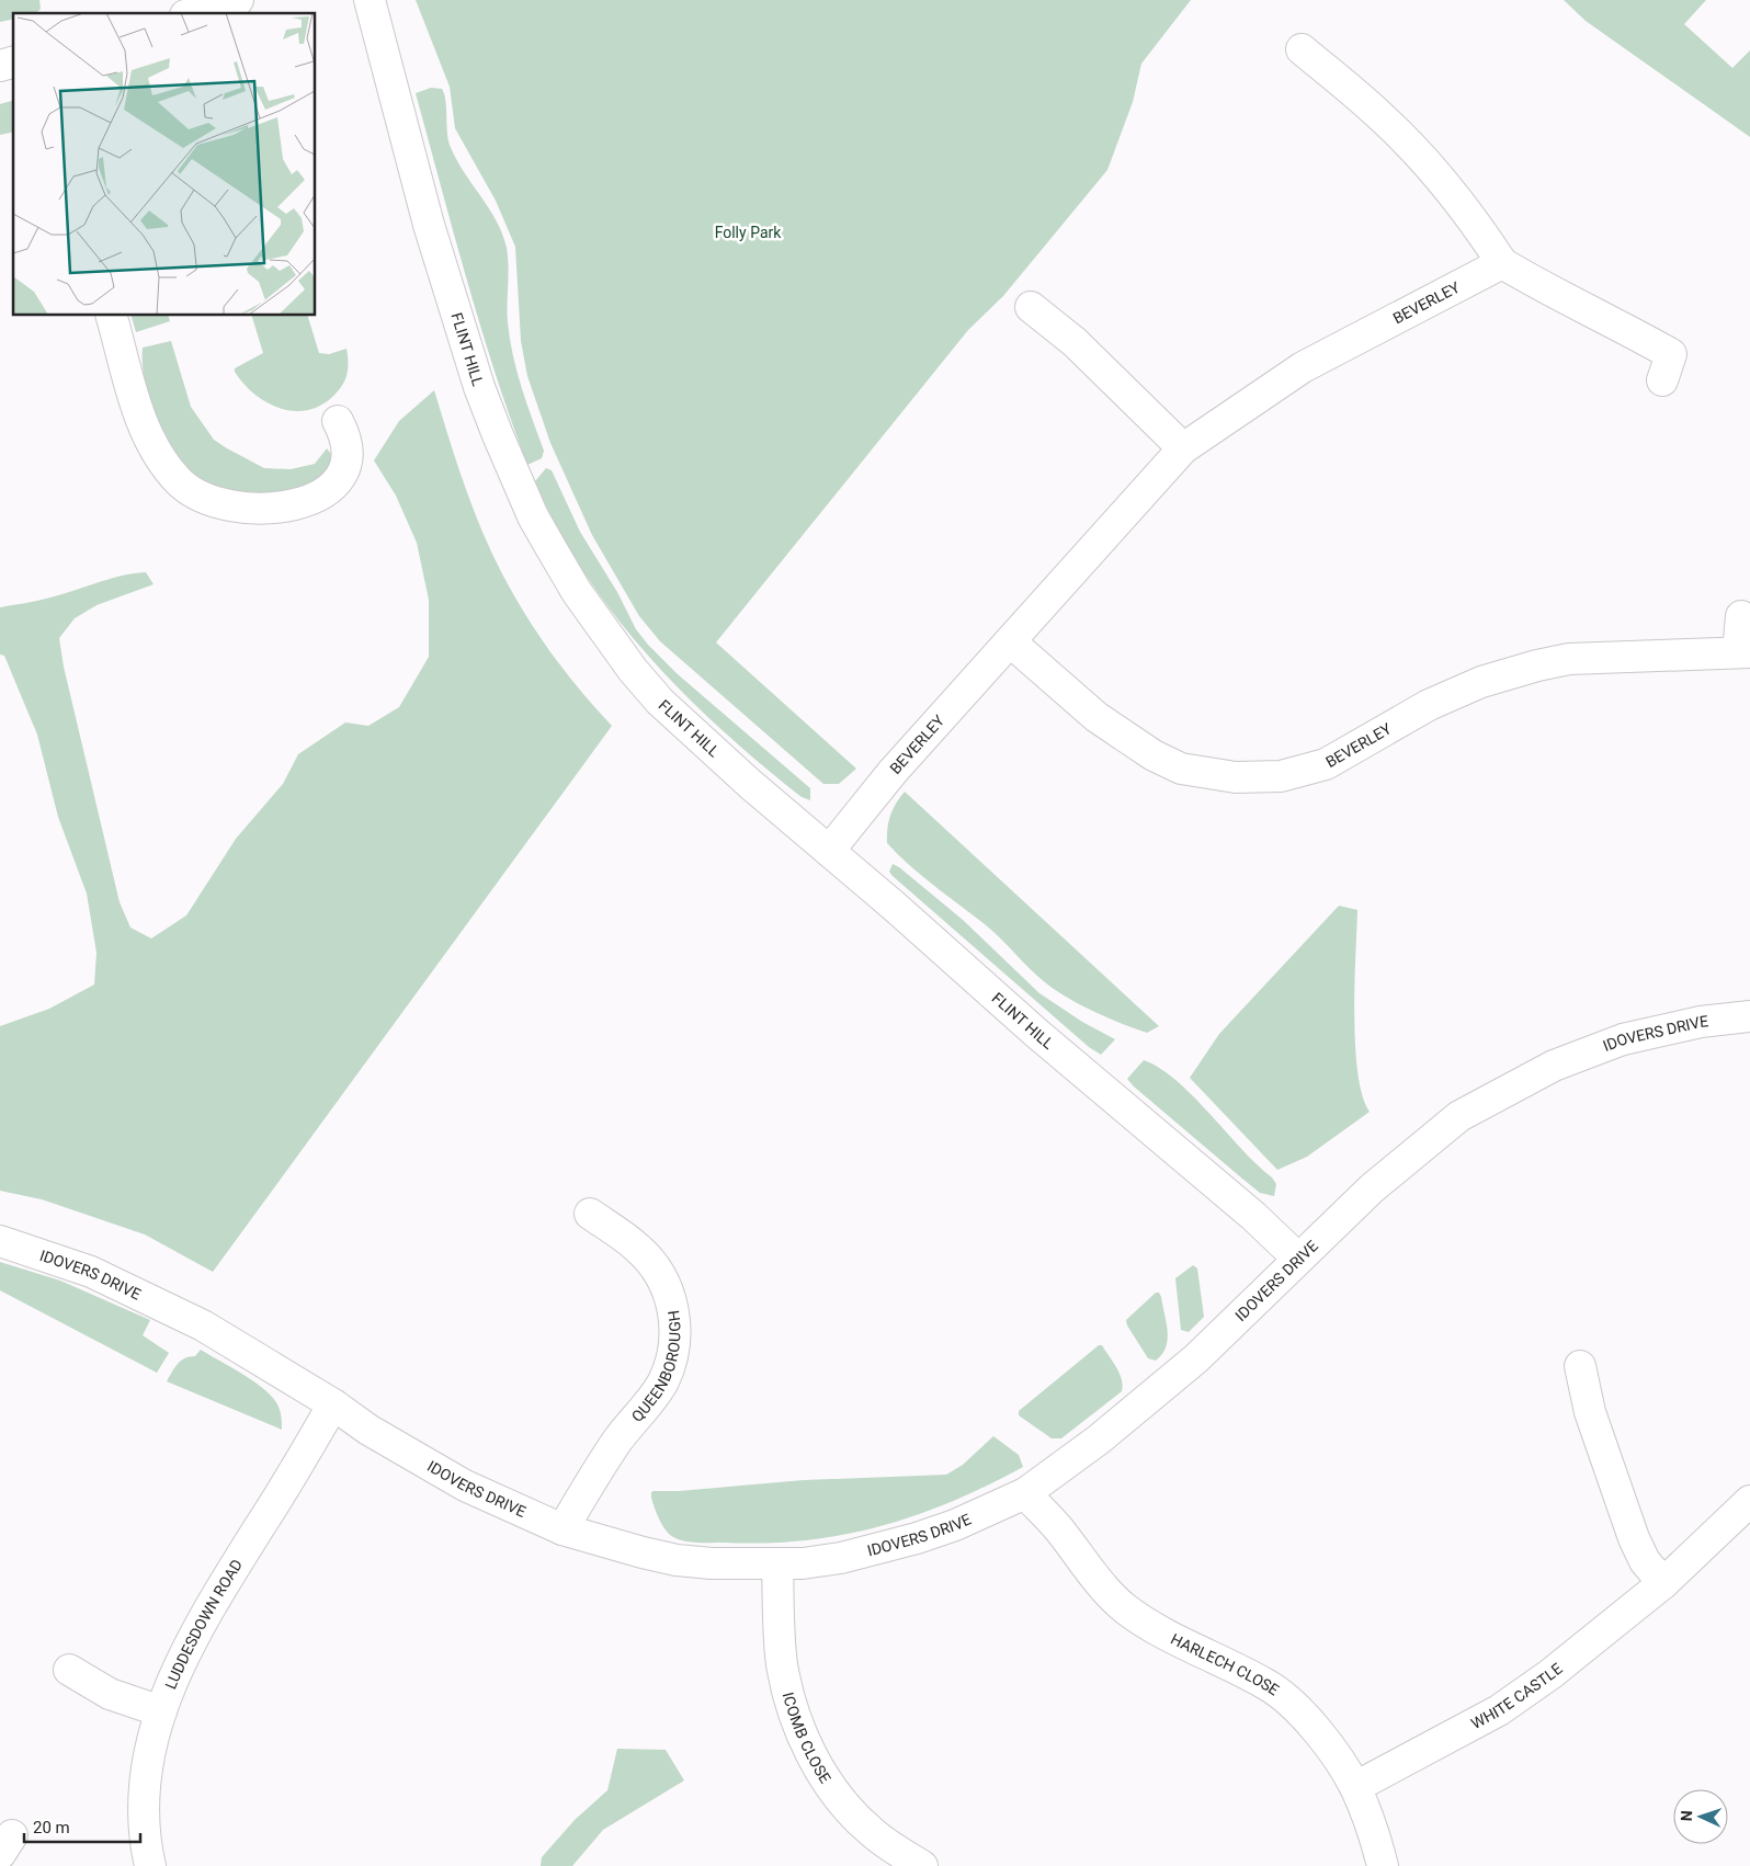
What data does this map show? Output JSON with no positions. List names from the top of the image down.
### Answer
{
  "streets": {
    "street": [
      "BEVERLEY",
      "FLINT HILL",
      "IDOVERS DRIVE",
      "QUEENBOROUGH",
      "LUDDESDOWN ROAD",
      "HARLECH CLOSE",
      "WHITE CASTLE",
      "ICOMB CLOSE"
    ]
  },
  "crossings": [
    ["BEVERLEY", "FLINT HILL"],
    ["FLINT HILL", "IDOVERS DRIVE"],
    ["IDOVERS DRIVE", "QUEENBOROUGH"],
    ["IDOVERS DRIVE", "LUDDESDOWN ROAD"],
    ["IDOVERS DRIVE", "HARLECH CLOSE"],
    ["IDOVERS DRIVE", "ICOMB CLOSE"],
    ["HARLECH CLOSE", "WHITE CASTLE"]
  ],
  "parks": ["Folly Park"],
  "scale_bar": "20 m",
  "north": "left"
}
